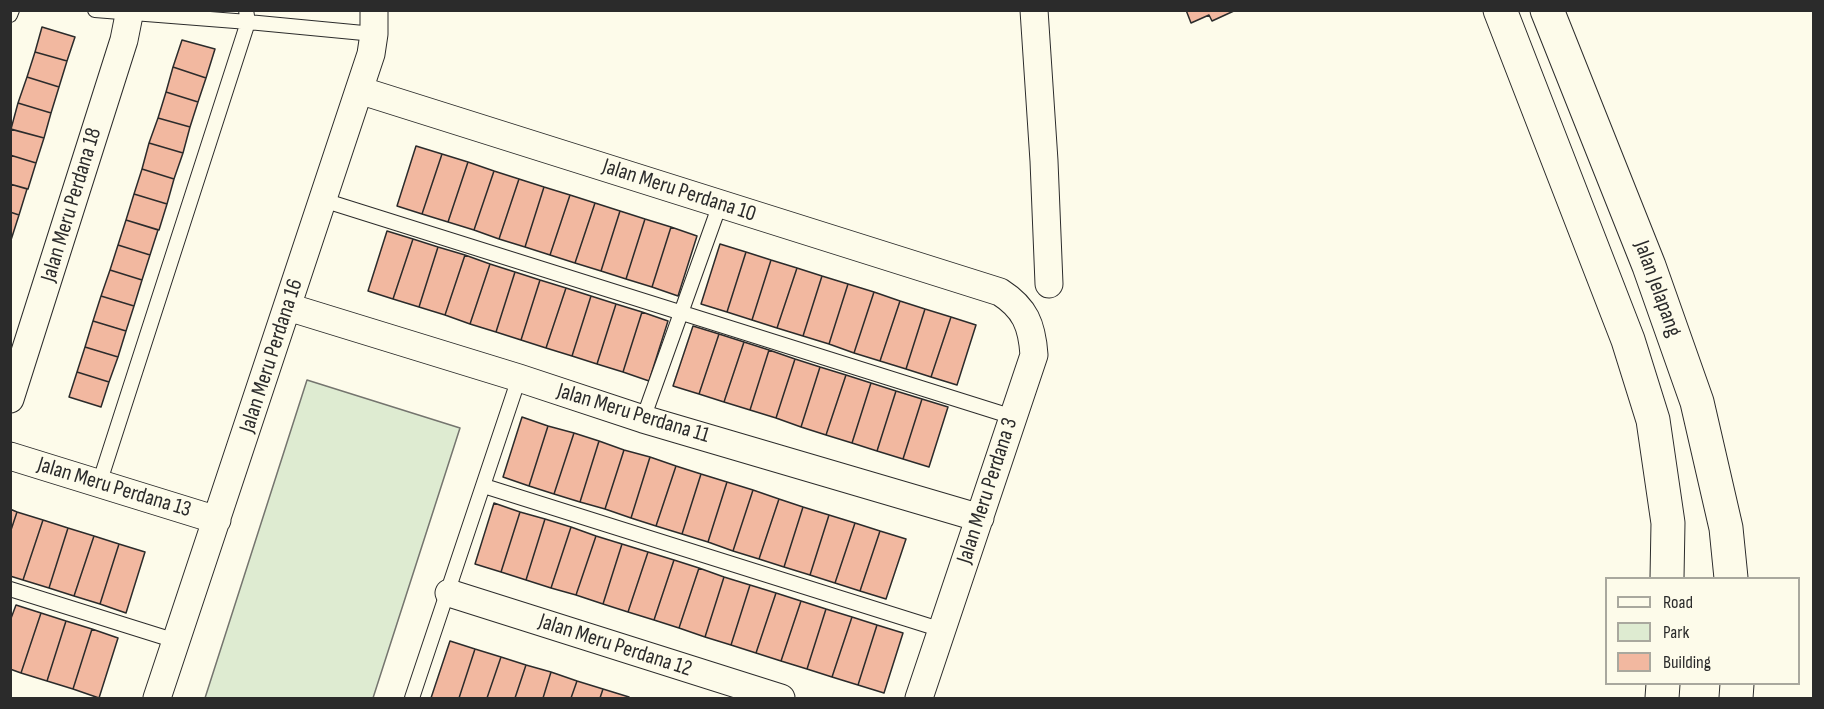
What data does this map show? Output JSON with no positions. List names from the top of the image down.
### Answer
{
  "streets": {
    "main road": ["Jalan Jelapang"],
    "street": [
      "Jalan Meru Perdana 10",
      "Jalan Meru Perdana 18",
      "Jalan Meru Perdana 16",
      "Jalan Meru Perdana 11",
      "Jalan Meru Perdana 13",
      "Jalan Meru Perdana 3",
      "Jalan Meru Perdana 12"
    ]
  },
  "crossings": [
    ["Jalan Meru Perdana 10", "Jalan Meru Perdana 16"],
    ["Jalan Meru Perdana 10", "Jalan Meru Perdana 3"],
    ["Jalan Meru Perdana 16", "Jalan Meru Perdana 11"],
    ["Jalan Meru Perdana 16", "Jalan Meru Perdana 13"],
    ["Jalan Meru Perdana 11", "Jalan Meru Perdana 3"]
  ],
  "legend": ["Road", "Park", "Building"]
}
